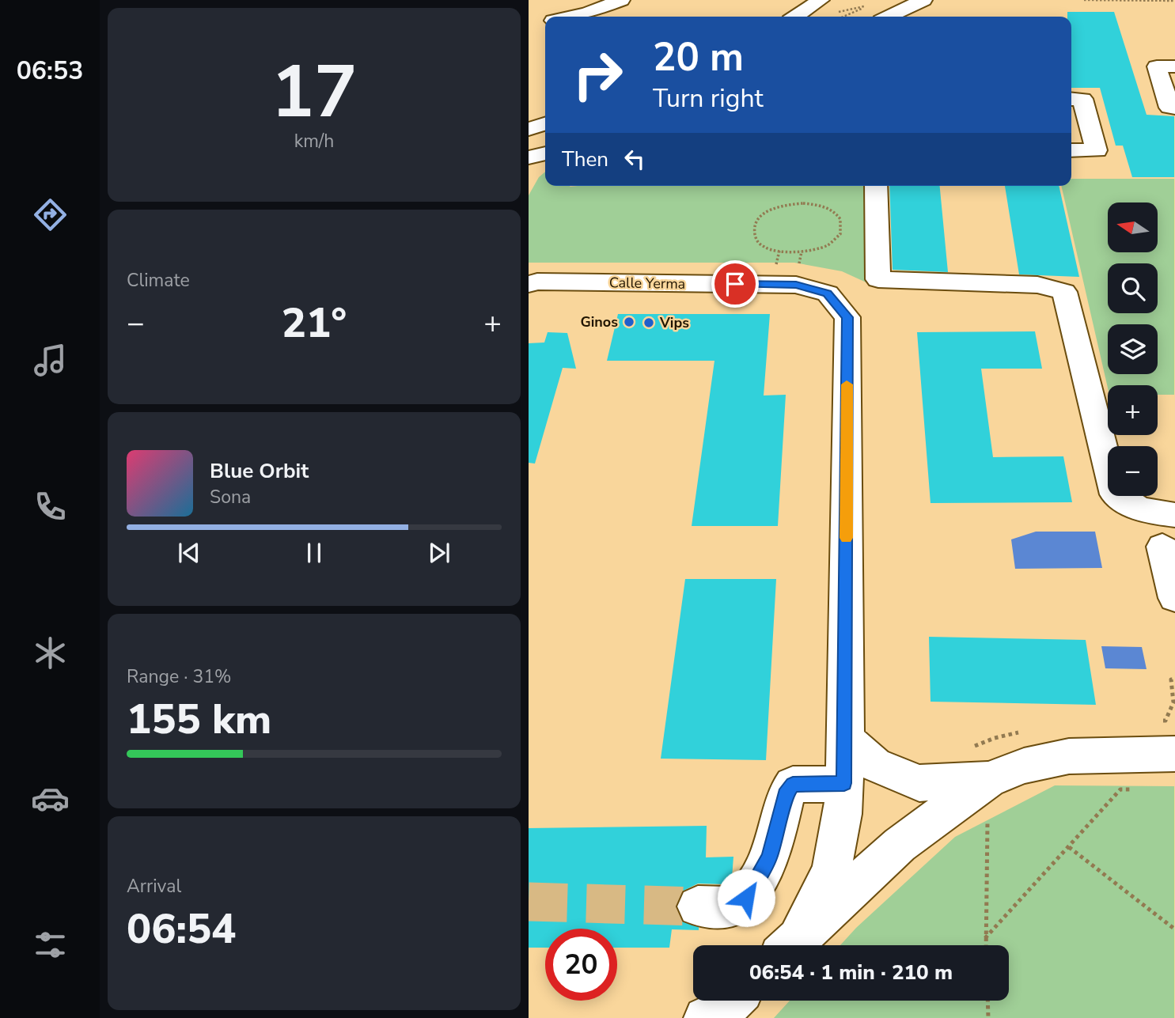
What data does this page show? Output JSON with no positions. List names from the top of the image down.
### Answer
{
  "streets": {
    "street": ["Calle Yerma"]
  },
  "places": ["Ginos", "Vips"],
  "north": "left",
  "page": {
    "tabs": "06:53",
    "tile": [
      ["17", "km/h"],
      "Climate",
      ["Range · 31%", "155 km"],
      ["Arrival", "06:54"]
    ],
    "turn": ["20 m", "Turn right"],
    "then": "Then",
    "map_buttons": ["+", "−"],
    "heat": ["−", "21°", "+"],
    "song": ["Blue Orbit", "Sona"],
    "limit": "20",
    "trip": "06:54 · 1 min · 210 m"
  }
}
